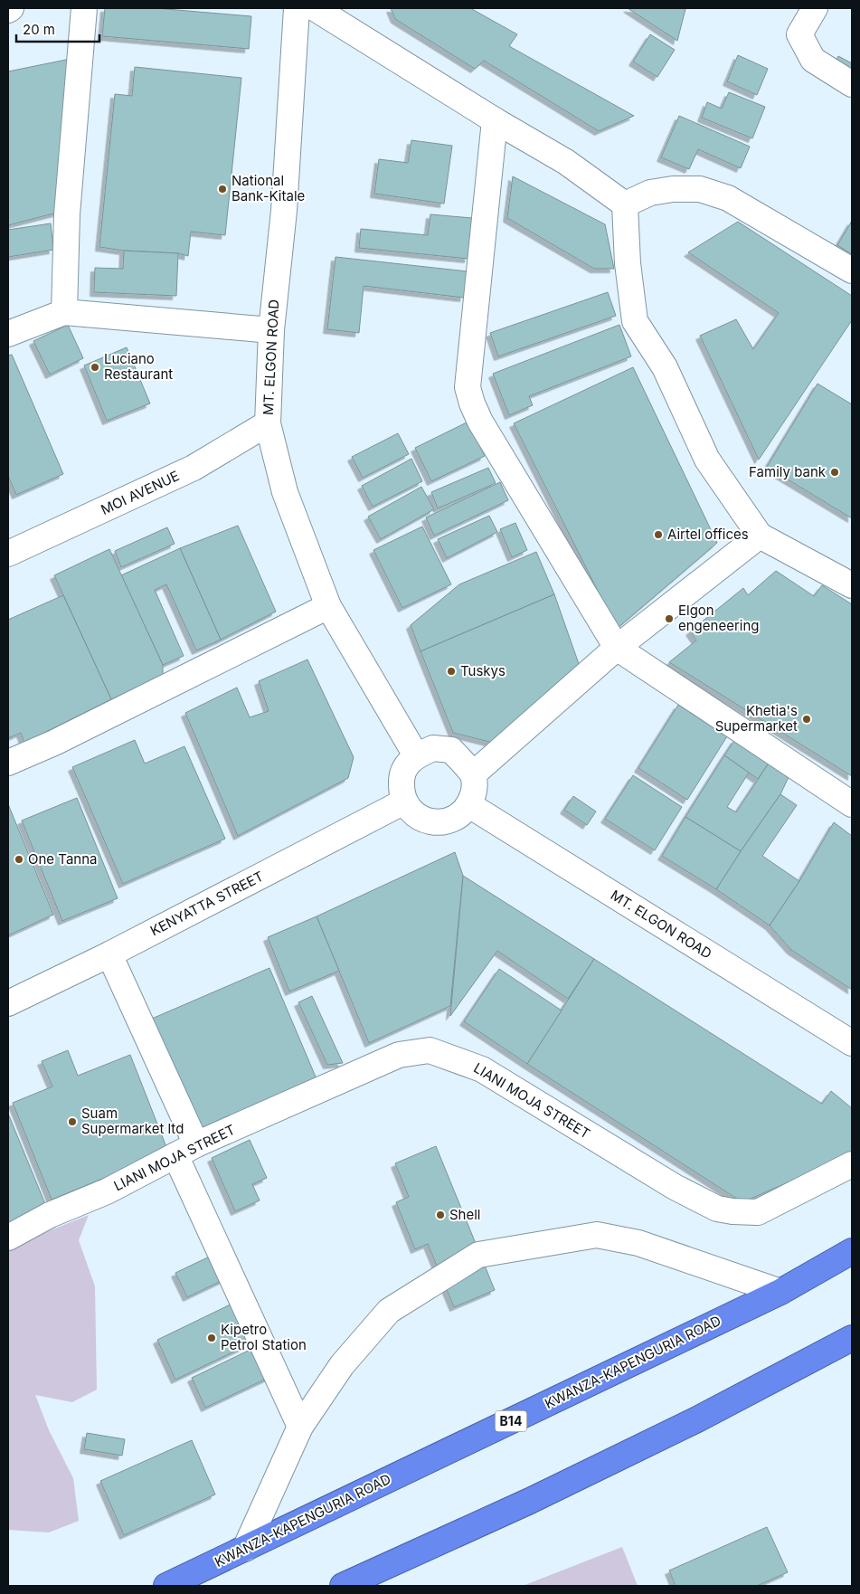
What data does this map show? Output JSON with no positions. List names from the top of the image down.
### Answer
{
  "streets": {
    "highway": ["KWANZA-KAPENGURIA ROAD", "B14"],
    "street": [
      "MT. ELGON ROAD",
      "MOI AVENUE",
      "KENYATTA STREET",
      "LIANI MOJA STREET"
    ]
  },
  "crossings": [
    ["MT. ELGON ROAD", "MOI AVENUE"],
    ["MT. ELGON ROAD", "KENYATTA STREET"]
  ],
  "places": [
    "National Bank-Kitale",
    "Luciano Restaurant",
    "Family bank",
    "Airtel offices",
    "Elgon engeneering",
    "Tuskys",
    "Khetia's Supermarket",
    "One Tanna",
    "Suam Supermarket ltd",
    "Shell",
    "Kipetro Petrol Station"
  ],
  "scale_bar": "20 m"
}
